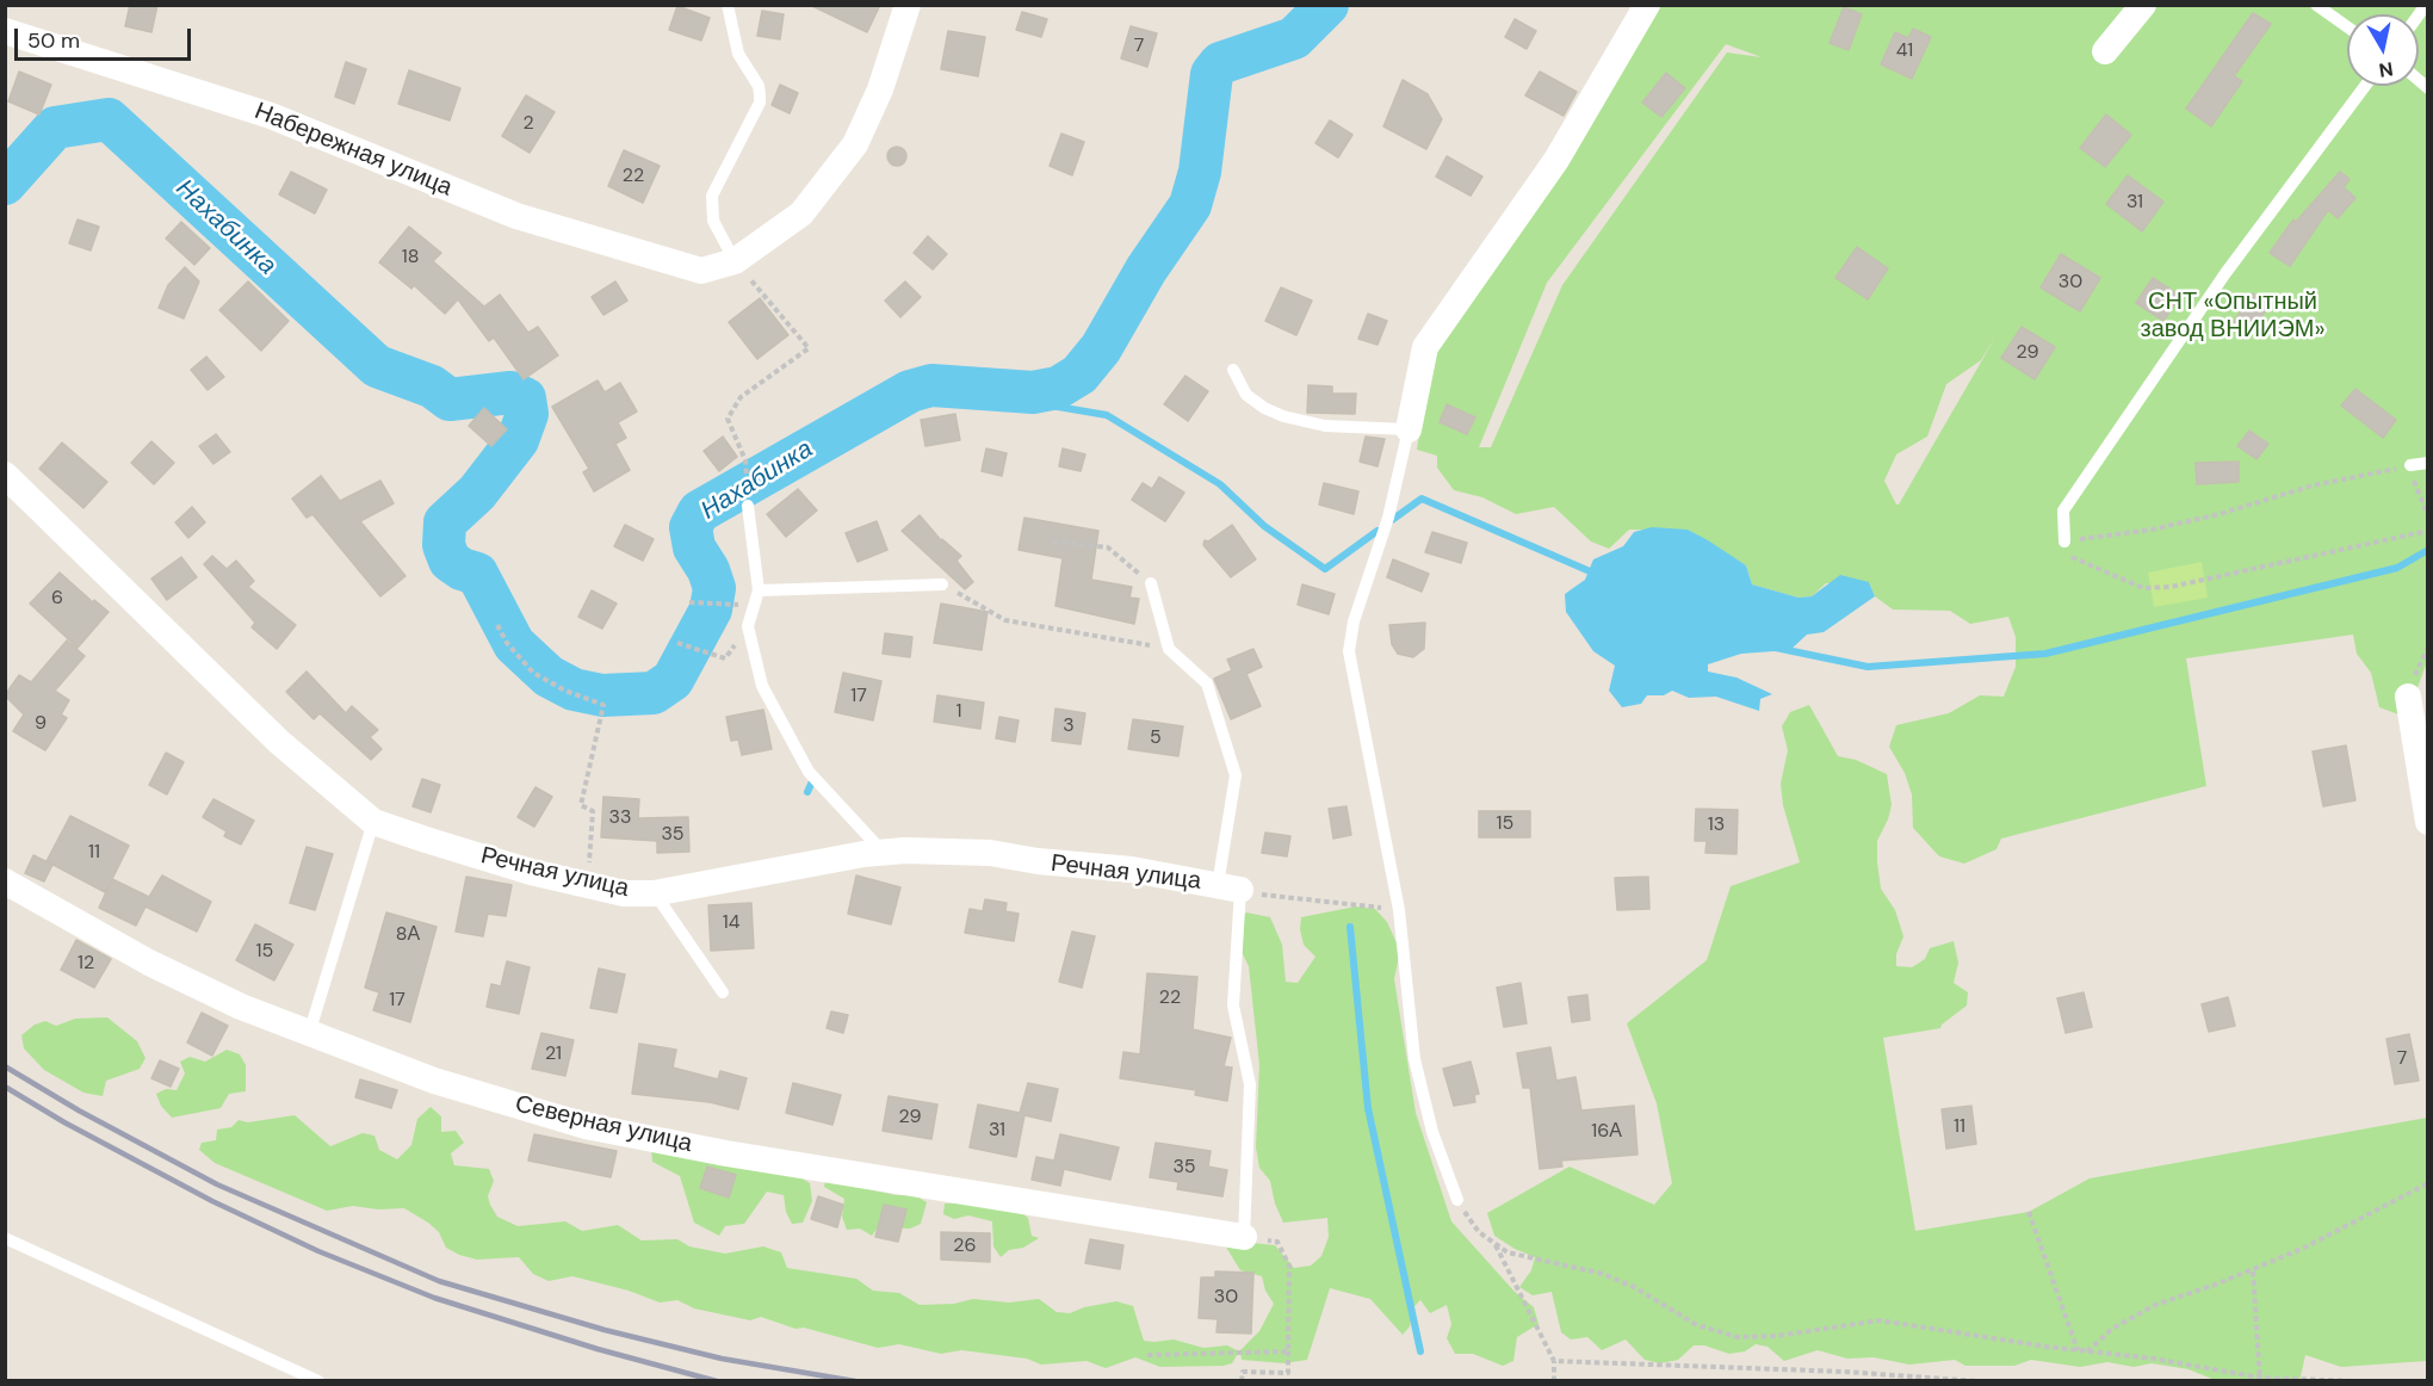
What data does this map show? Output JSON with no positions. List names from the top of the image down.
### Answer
{
  "streets": {
    "street": ["Набережная улица", "Речная улица", "Северная улица"]
  },
  "water": ["Нахабинка"],
  "parks": ["СНТ «Опытный завод ВНИИЭМ»"],
  "house_numbers": [
    "7",
    "41",
    "2",
    "22",
    "31",
    "18",
    "30",
    "29",
    "6",
    "17",
    "1",
    "9",
    "3",
    "5",
    "33",
    "15",
    "13",
    "35",
    "11",
    "14",
    "8А",
    "15",
    "12",
    "22",
    "17",
    "21",
    "7",
    "29",
    "11",
    "31",
    "16А",
    "35",
    "26",
    "30"
  ],
  "scale_bar": "50 m",
  "north": "bottom"
}
